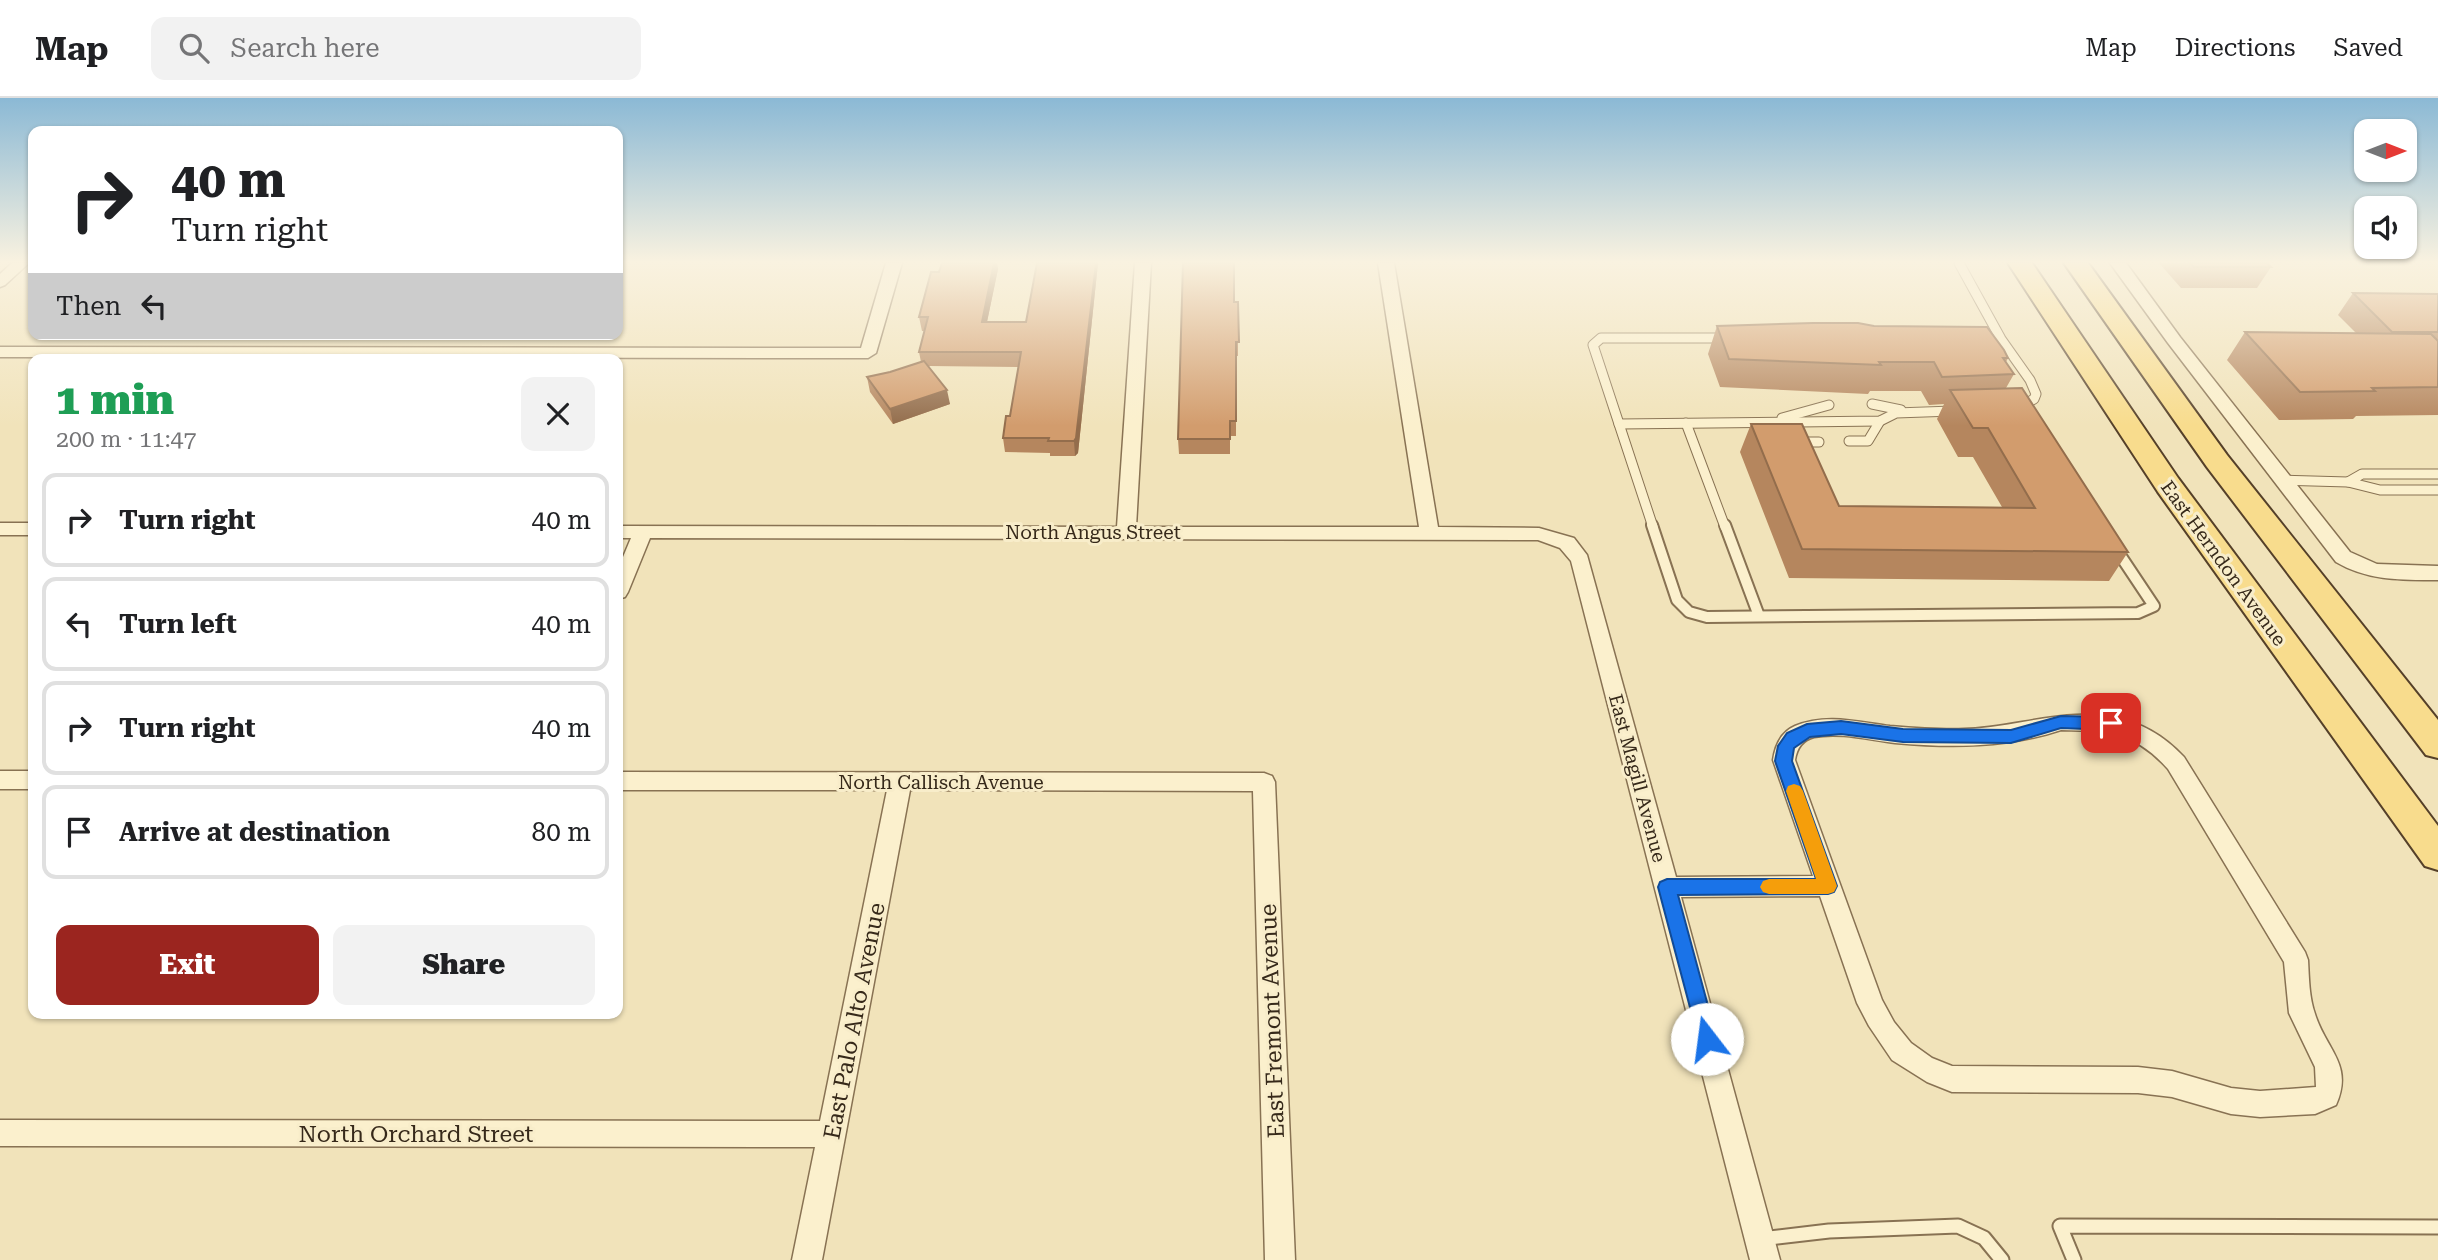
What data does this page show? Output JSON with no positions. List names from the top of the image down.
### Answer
{
  "streets": {
    "main road": ["East Herndon Avenue"],
    "street": [
      "North Angus Street",
      "East Magill Avenue",
      "North Callisch Avenue",
      "East Palo Alto Avenue",
      "East Fremont Avenue",
      "North Orchard Street"
    ]
  },
  "crossings": [
    ["North Angus Street", "East Magill Avenue"],
    ["North Callisch Avenue", "East Palo Alto Avenue"],
    ["North Callisch Avenue", "East Fremont Avenue"],
    ["East Palo Alto Avenue", "North Orchard Street"]
  ],
  "north": "right",
  "page": {
    "header": "Map",
    "search": "Search here",
    "nav": ["Map", "Directions", "Saved"],
    "turn": ["40 m", "Turn right"],
    "then": "Then",
    "heading": ["1 min", "200 m · 11:47"],
    "list": [
      {
        "name": "Turn right",
        "value": "40 m"
      },
      {
        "name": "Turn left",
        "value": "40 m"
      },
      {
        "name": "Turn right",
        "value": "40 m"
      },
      {
        "name": "Arrive at destination",
        "value": "80 m"
      }
    ],
    "buttons": ["Exit", "Share"]
  }
}
